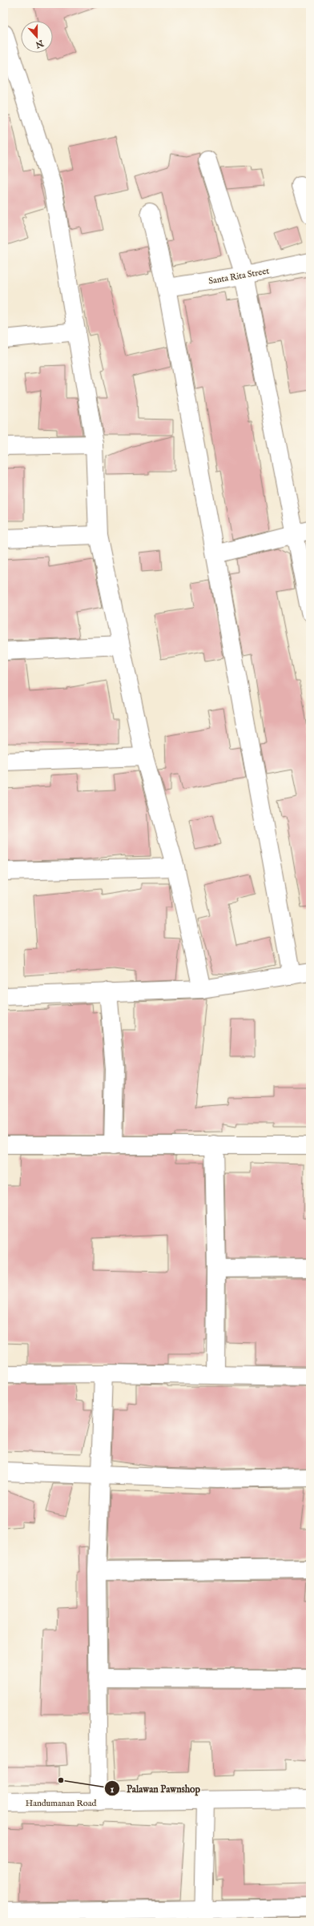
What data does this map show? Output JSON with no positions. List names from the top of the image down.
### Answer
{
  "streets": {
    "street": ["Santa Rita Street", "Handumanan Road"]
  },
  "places": ["Palawan Pawnshop"],
  "north": "bottom"
}
